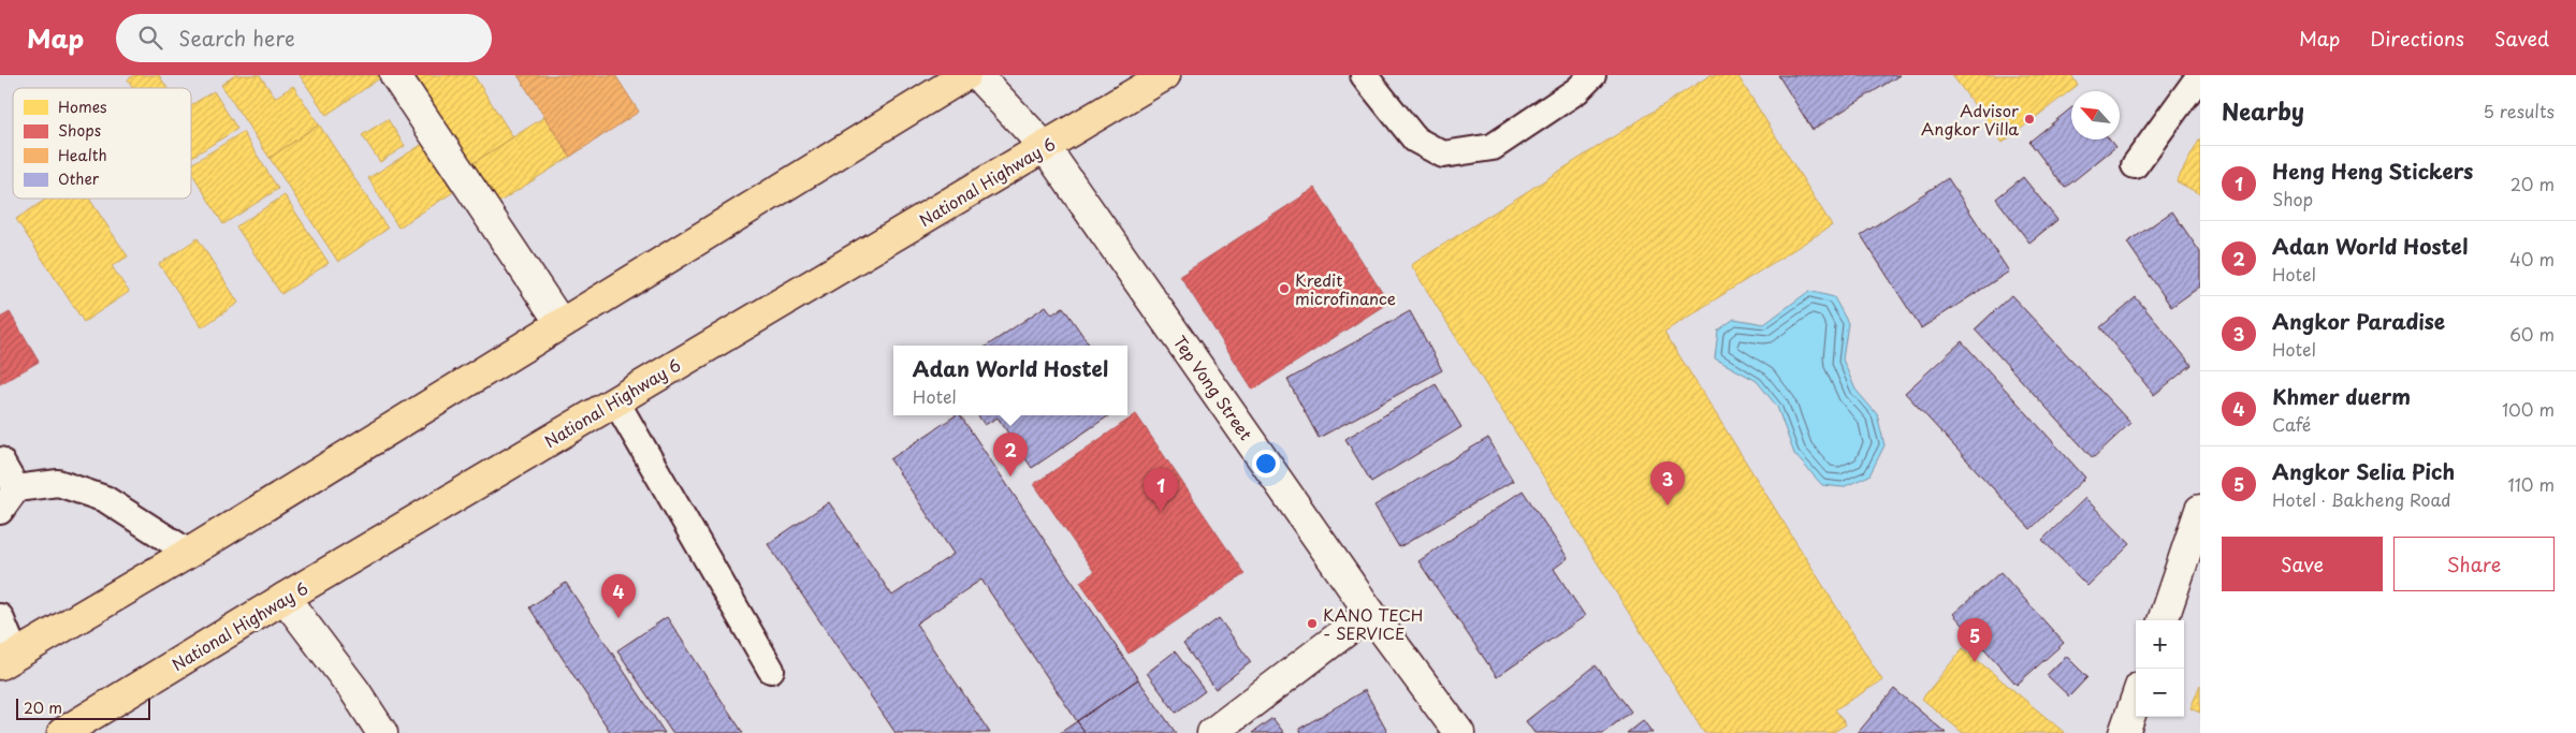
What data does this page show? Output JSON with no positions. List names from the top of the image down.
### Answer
{
  "streets": {
    "main road": ["National Highway 6"],
    "street": ["Tep Vong Street"]
  },
  "crossings": [
    ["National Highway 6", "Tep Vong Street"]
  ],
  "places": ["Advisor Angkor Villa", "Kredit microfinance", "KANO TECH - SERVICE"],
  "legend": [
    "Homes",
    "Shops",
    "Health",
    "Other"
  ],
  "scale_bar": "20 m",
  "north": "top left",
  "page": {
    "header": "Map",
    "search": "Search here",
    "nav": ["Map", "Directions", "Saved"],
    "heading": ["Nearby", "5 results"],
    "list": [
      {
        "mark": "1",
        "name": "Heng Heng Stickers",
        "note": "Shop",
        "value": "20 m"
      },
      {
        "mark": "2",
        "name": "Adan World Hostel",
        "note": "Hotel",
        "value": "40 m"
      },
      {
        "mark": "3",
        "name": "Angkor Paradise",
        "note": "Hotel",
        "value": "60 m"
      },
      {
        "mark": "4",
        "name": "Khmer duerm",
        "note": "Café",
        "value": "100 m"
      },
      {
        "mark": "5",
        "name": "Angkor Selia Pich",
        "note": "Hotel · Bakheng Road",
        "value": "110 m"
      }
    ],
    "popup": ["Adan World Hostel", "Hotel"],
    "pins": [
      "2",
      "3",
      "1",
      "4",
      "5"
    ],
    "buttons": ["Save", "Share"],
    "map_buttons": ["+", "−"],
    "scale": "20 m"
  }
}
